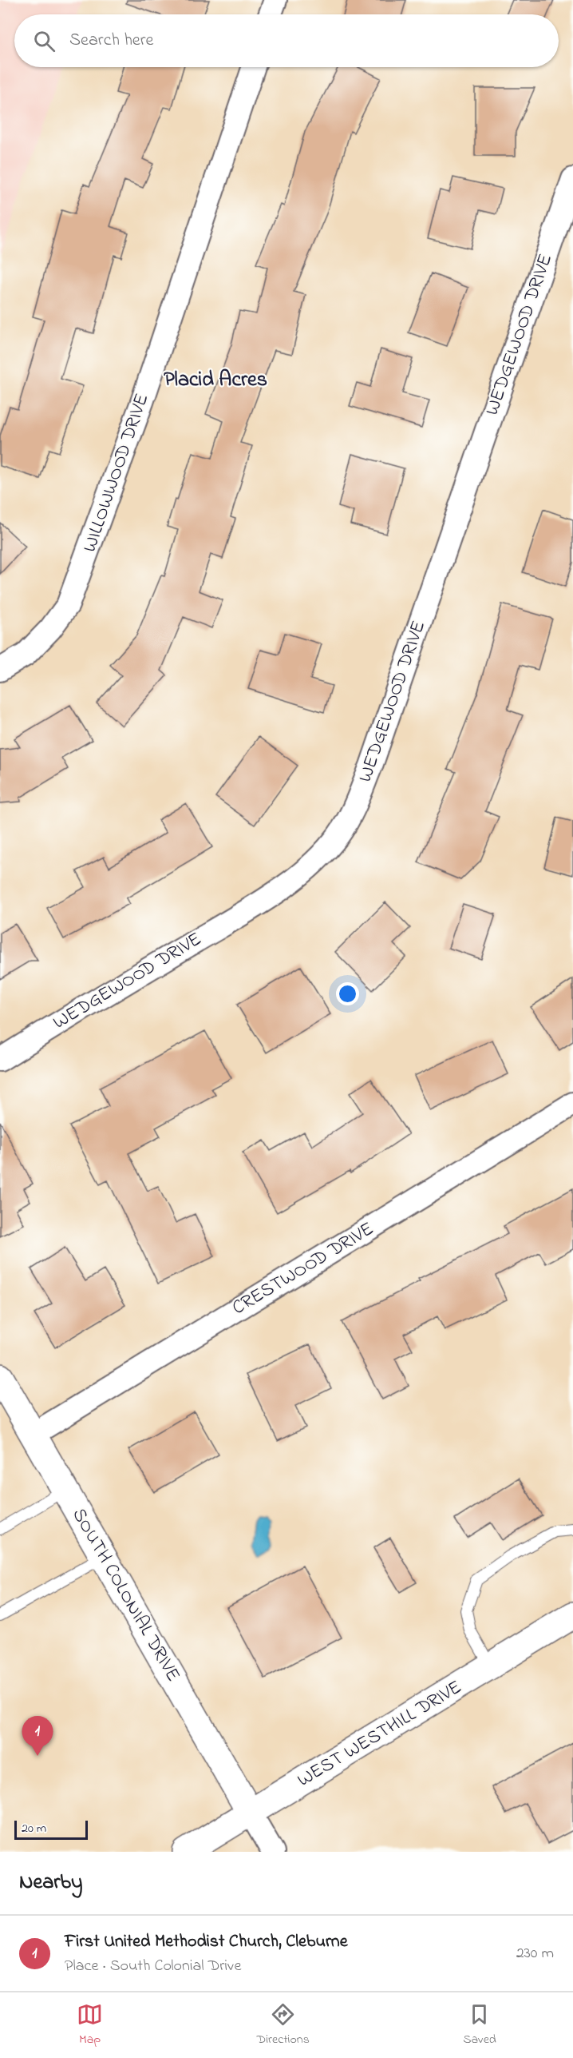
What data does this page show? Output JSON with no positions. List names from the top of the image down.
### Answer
{
  "streets": {
    "street": [
      "WEDGEWOOD DRIVE",
      "WILLOWWOOD DRIVE",
      "CRESTWOOD DRIVE",
      "SOUTH COLONIAL DRIVE",
      "WEST WESTHILL DRIVE"
    ]
  },
  "crossings": [
    ["CRESTWOOD DRIVE", "SOUTH COLONIAL DRIVE"],
    ["SOUTH COLONIAL DRIVE", "WEST WESTHILL DRIVE"]
  ],
  "districts": ["Placid Acres"],
  "scale_bar": "20 m",
  "page": {
    "search": "Search here",
    "pins": "1",
    "scale": "20 m",
    "heading": "Nearby",
    "list": [
      {
        "mark": "1",
        "name": "First United Methodist Church, Cleburne",
        "note": "Place · South Colonial Drive",
        "value": "230 m"
      }
    ],
    "nav": ["Map", "Directions", "Saved"]
  }
}
